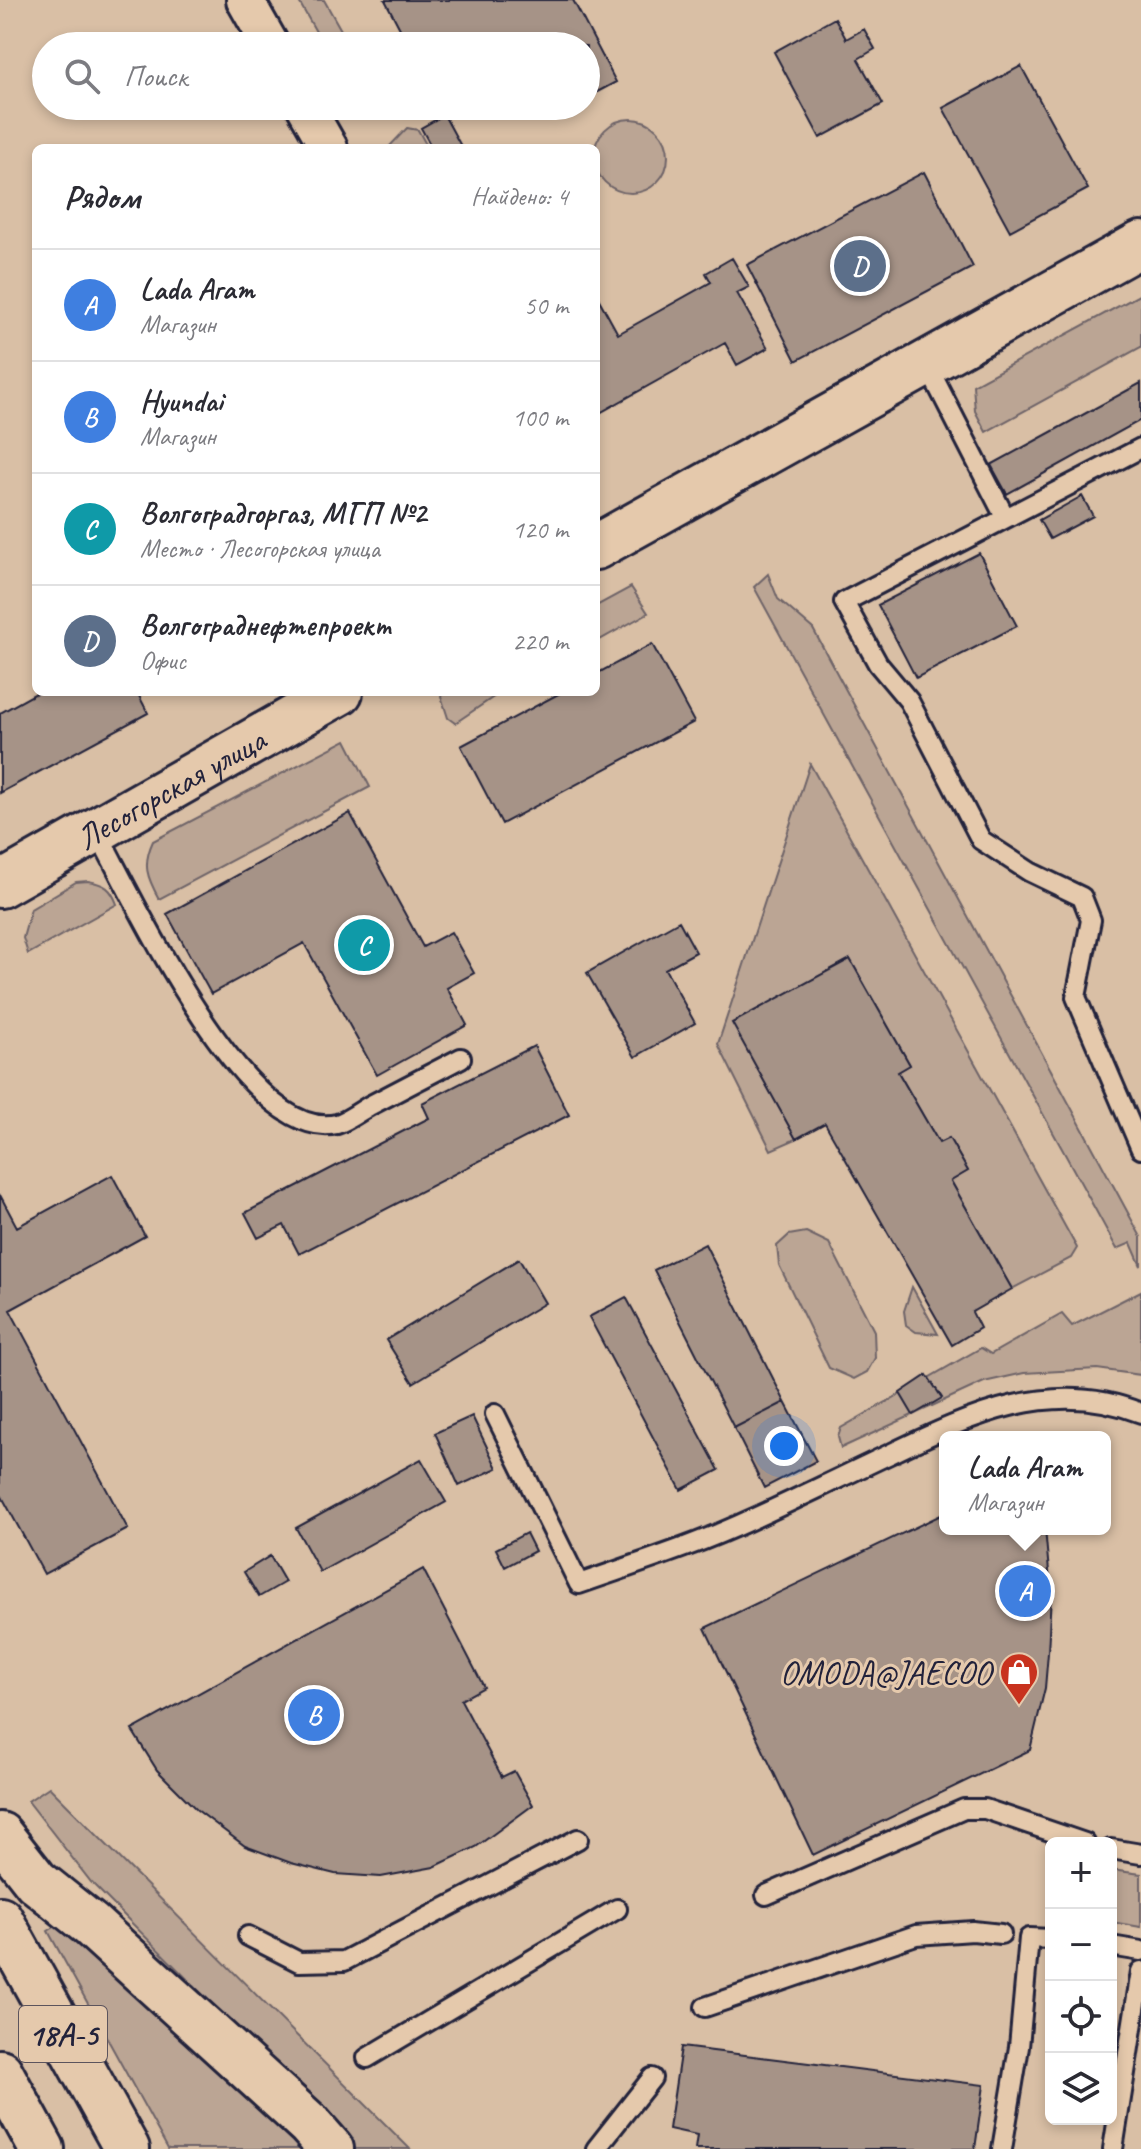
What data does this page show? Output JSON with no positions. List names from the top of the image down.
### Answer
{
  "streets": {
    "main road": ["Лесогорская улица", "18А-5"]
  },
  "places": {
    "shop": ["OMODA@JAECOO"]
  },
  "page": {
    "search": "Поиск",
    "heading": ["Рядом", "Найдено: 4"],
    "pins": [
      "D",
      "C",
      "A",
      "B"
    ],
    "list": [
      {
        "mark": "A",
        "name": "Lada Агат",
        "note": "Магазин",
        "value": "50 m"
      },
      {
        "mark": "B",
        "name": "Hyundai",
        "note": "Магазин",
        "value": "100 m"
      },
      {
        "mark": "C",
        "name": "Волгоградгоргаз, МГП №2",
        "note": "Место · Лесогорская улица",
        "value": "120 m"
      },
      {
        "mark": "D",
        "name": "Волгограднефтепроект",
        "note": "Офис",
        "value": "220 m"
      }
    ],
    "popup": ["Lada Агат", "Магазин"],
    "map_buttons": ["+", "−"]
  }
}
